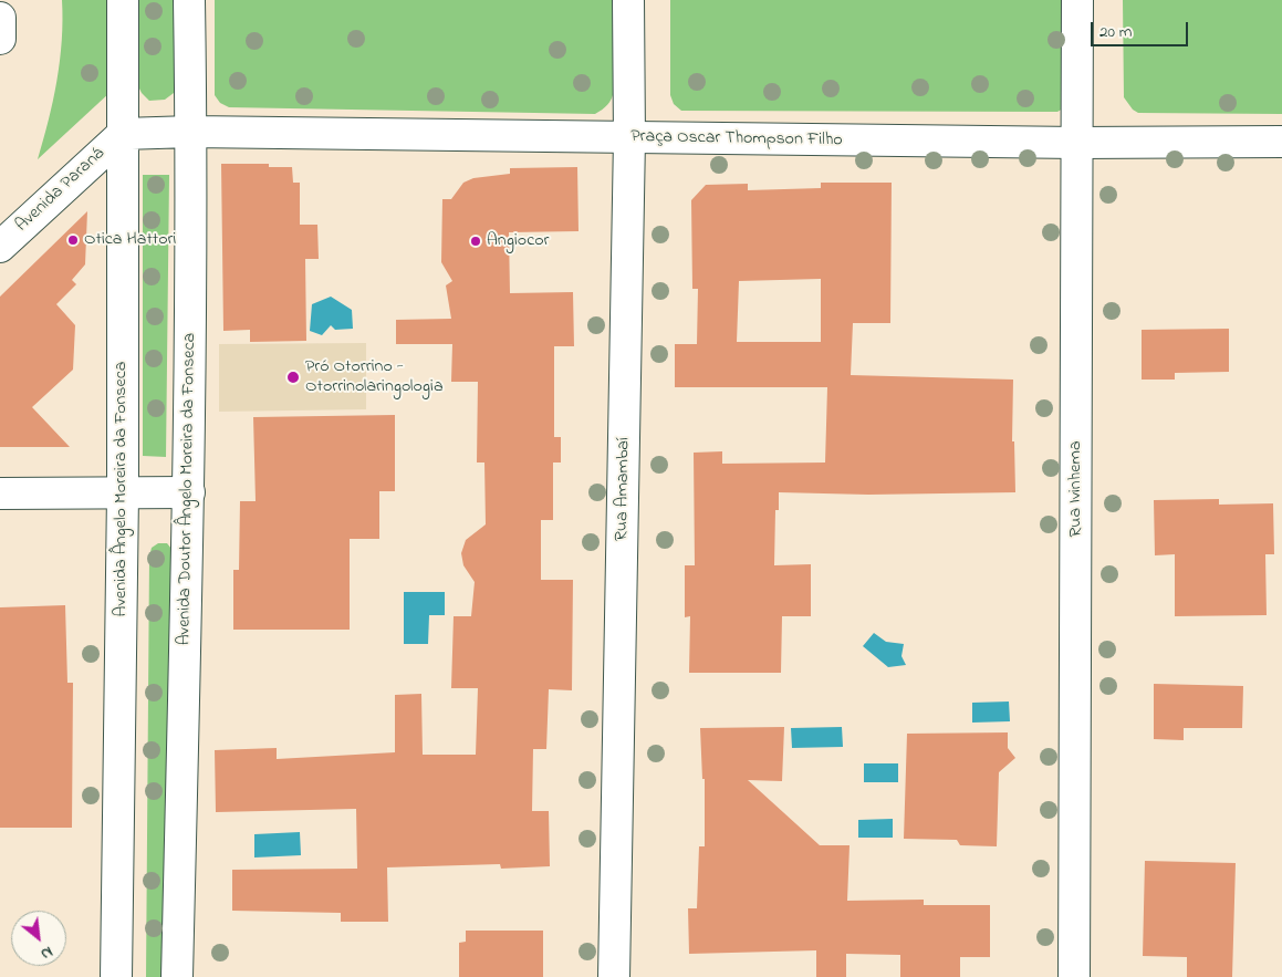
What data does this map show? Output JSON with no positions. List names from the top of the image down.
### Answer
{
  "streets": {
    "street": [
      "Praça Oscar Thompson Filho",
      "Avenida Paraná",
      "Avenida Ângelo Moreira da Fonseca",
      "Avenida Doutor Ângelo Moreira da Fonseca",
      "Rua Amambaí",
      "Rua Ivinhema"
    ]
  },
  "crossings": [
    ["Praça Oscar Thompson Filho", "Avenida Paraná"],
    ["Praça Oscar Thompson Filho", "Avenida Ângelo Moreira da Fonseca"],
    ["Praça Oscar Thompson Filho", "Avenida Doutor Ângelo Moreira da Fonseca"],
    ["Praça Oscar Thompson Filho", "Rua Amambaí"],
    ["Praça Oscar Thompson Filho", "Rua Ivinhema"],
    ["Avenida Paraná", "Avenida Ângelo Moreira da Fonseca"]
  ],
  "places": ["Otica Hattori", "Angiocor", "Pró Otorrino - Otorrinolaringologia"],
  "scale_bar": "20 m",
  "north": "bottom right"
}
